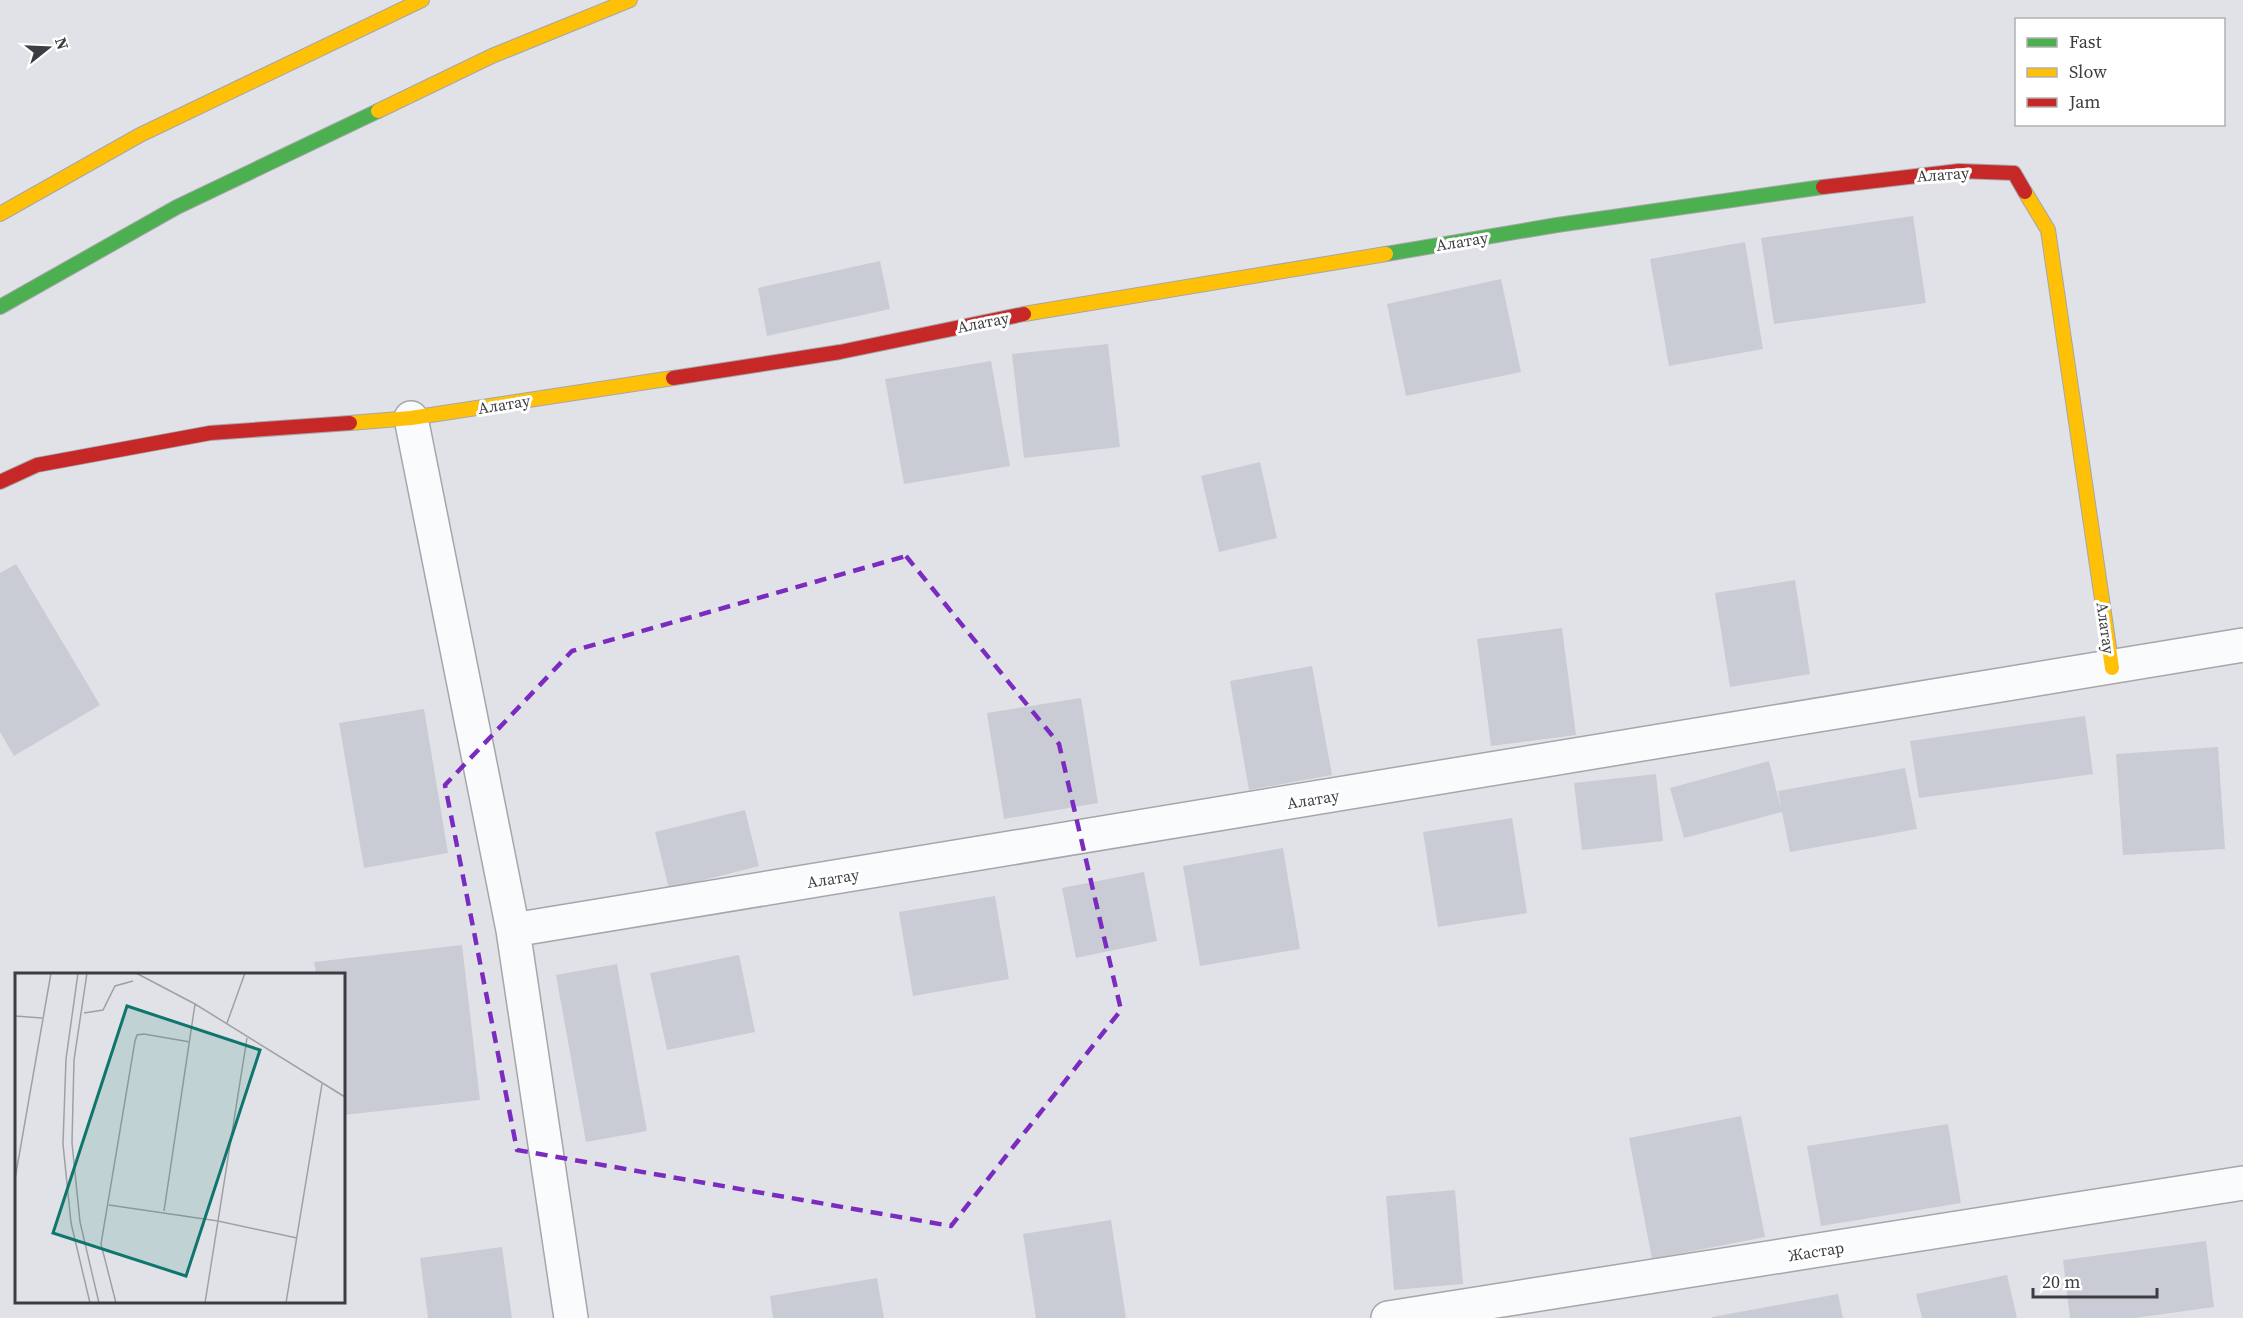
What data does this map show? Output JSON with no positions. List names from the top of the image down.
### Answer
{
  "streets": {
    "main road": ["Алатау"],
    "street": ["Жастар"]
  },
  "legend": ["Fast", "Slow", "Jam"],
  "scale_bar": "20 m",
  "north": "right"
}
